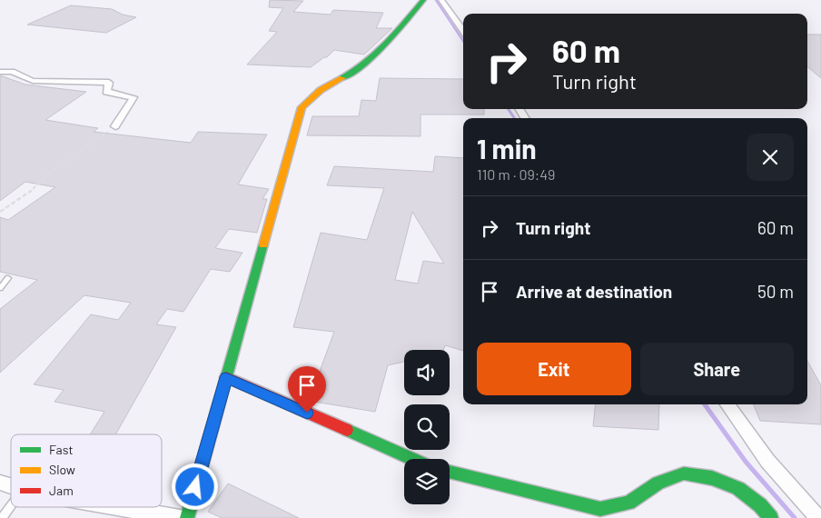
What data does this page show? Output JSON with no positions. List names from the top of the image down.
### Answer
{
  "legend": ["Fast", "Slow", "Jam"],
  "page": {
    "turn": ["60 m", "Turn right"],
    "heading": ["1 min", "110 m · 09:49"],
    "list": [
      {
        "name": "Turn right",
        "value": "60 m"
      },
      {
        "name": "Arrive at destination",
        "value": "50 m"
      }
    ],
    "buttons": ["Exit", "Share"]
  }
}
